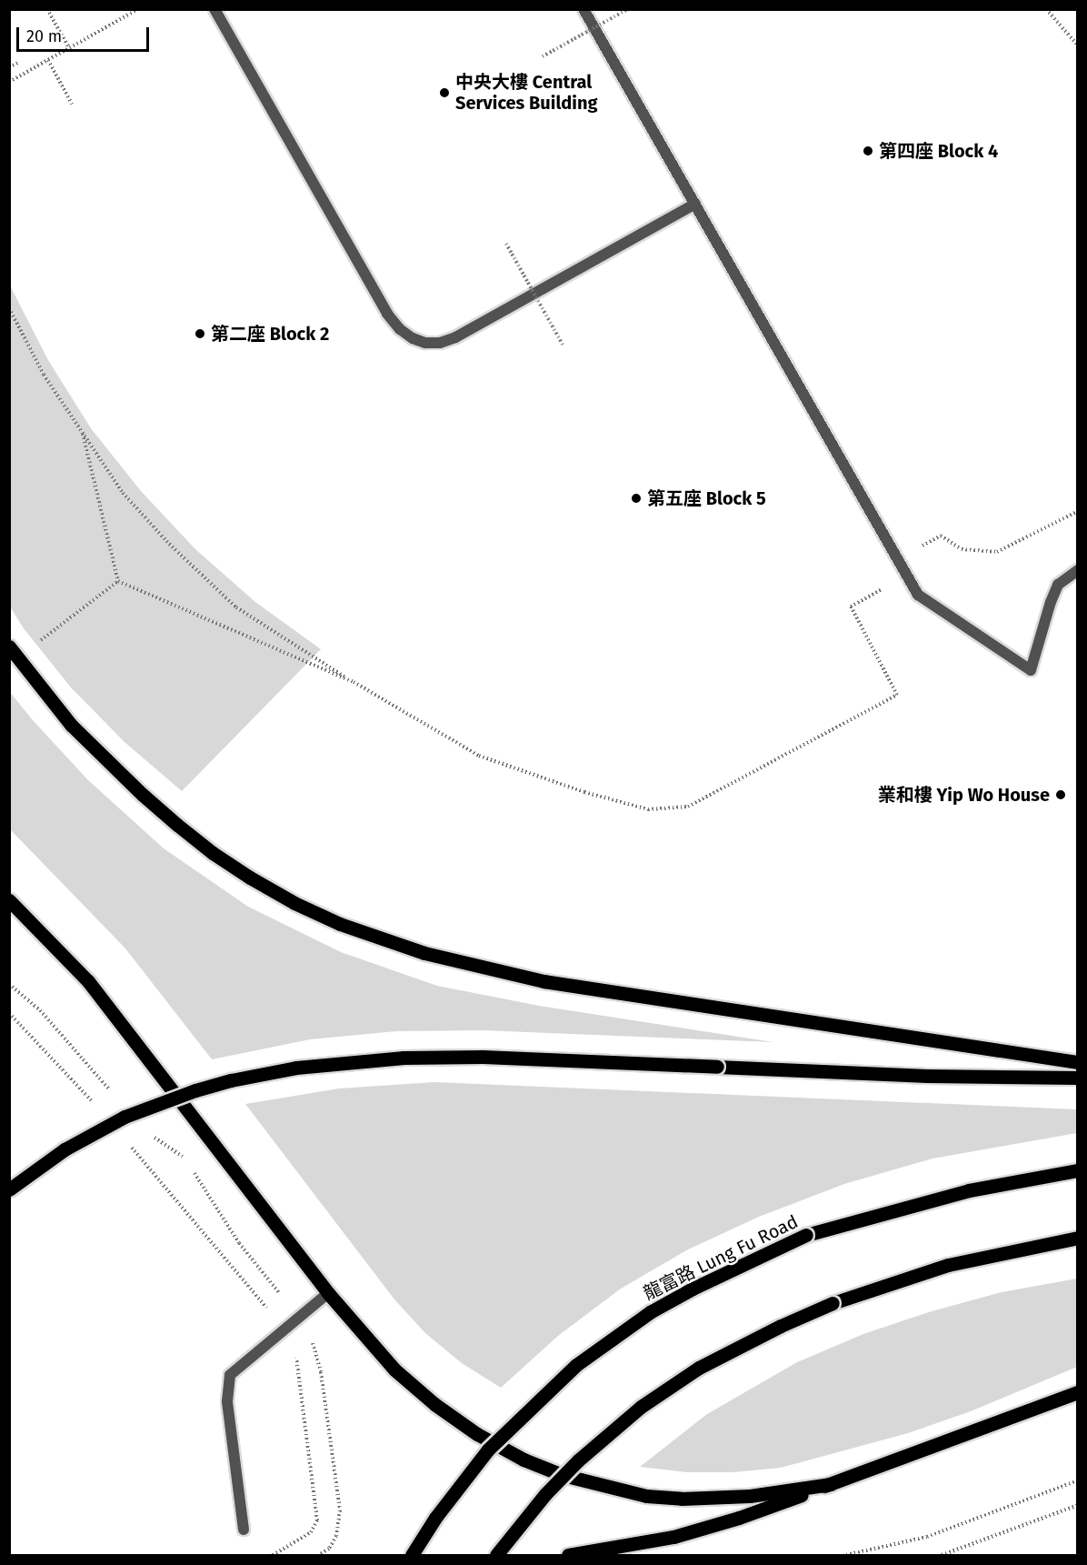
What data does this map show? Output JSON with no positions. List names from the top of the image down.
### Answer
{
  "streets": {
    "main road": ["龍富路 Lung Fu Road"]
  },
  "places": [
    "中央大樓 Central Services Building",
    "第四座 Block 4",
    "第二座 Block 2",
    "第五座 Block 5",
    "業和樓 Yip Wo House"
  ],
  "scale_bar": "20 m"
}
